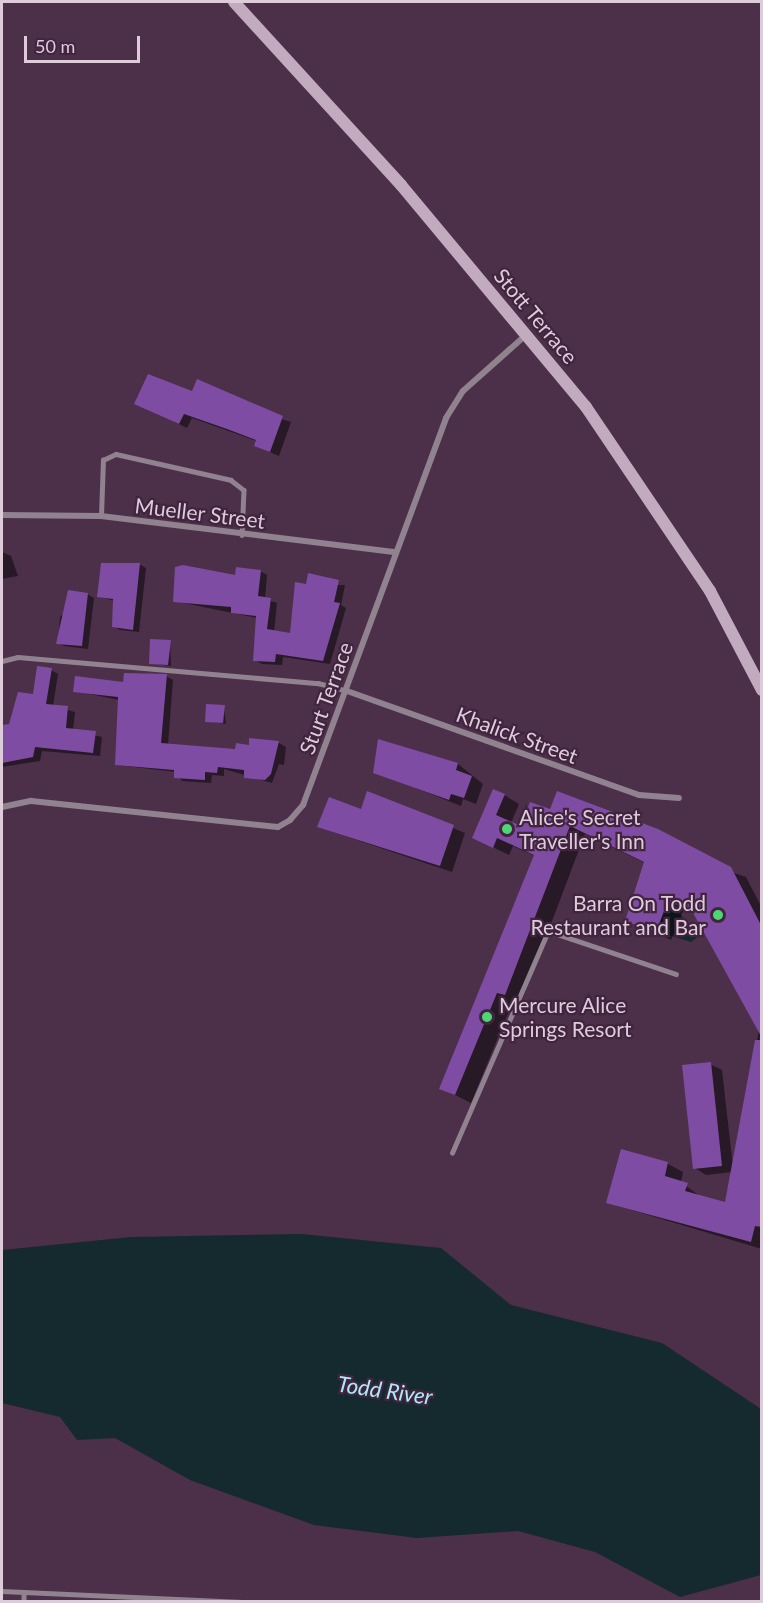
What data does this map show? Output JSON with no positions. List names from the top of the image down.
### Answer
{
  "streets": {
    "main road": ["Stott Terrace"],
    "street": ["Mueller Street", "Sturt Terrace", "Khalick Street"]
  },
  "crossings": [
    ["Stott Terrace", "Sturt Terrace"],
    ["Mueller Street", "Sturt Terrace"],
    ["Sturt Terrace", "Khalick Street"]
  ],
  "water": ["Todd River"],
  "places": ["Alice's Secret Traveller's Inn", "Barra On Todd Restaurant and Bar", "Mercure Alice Springs Resort"],
  "scale_bar": "50 m"
}
